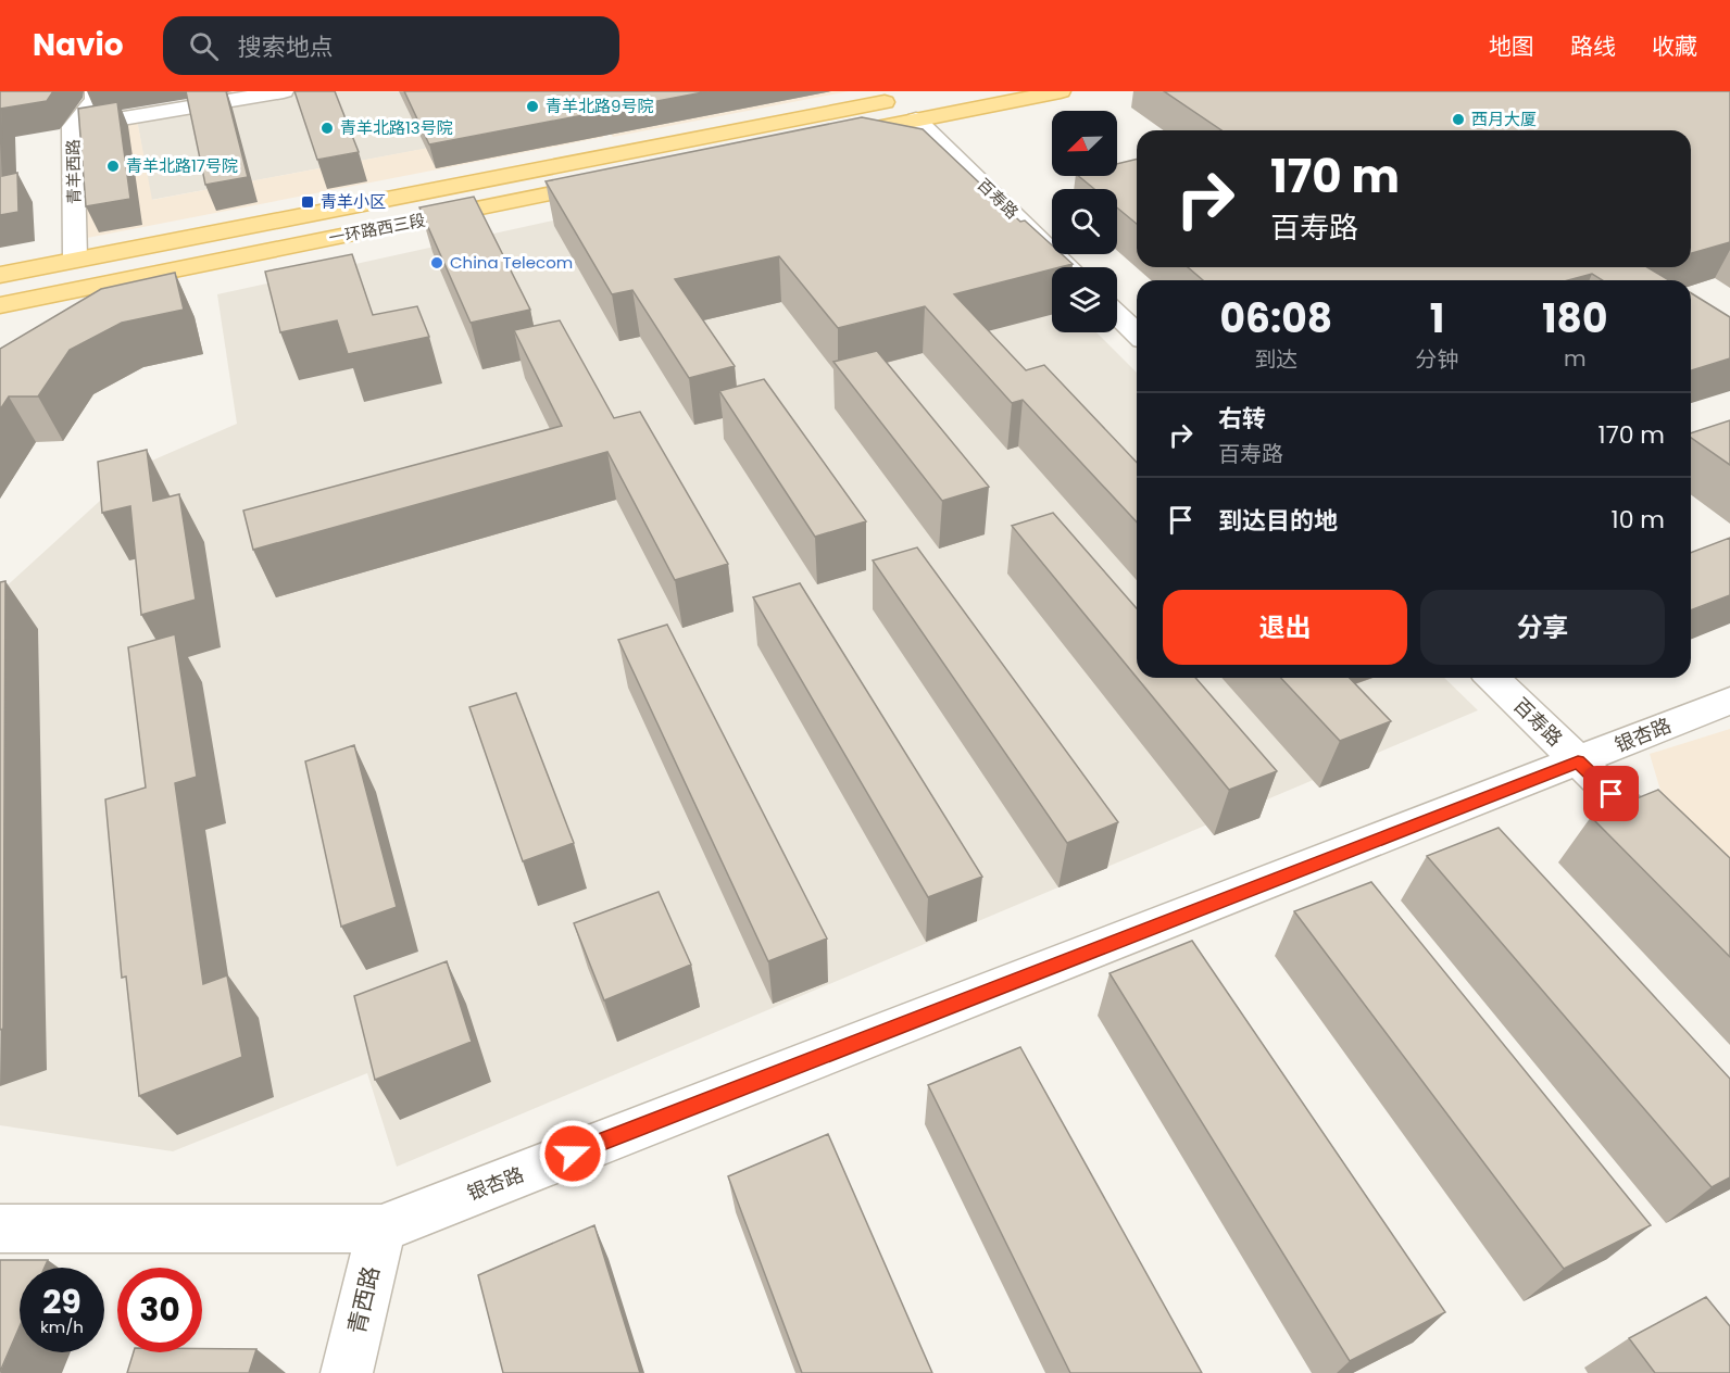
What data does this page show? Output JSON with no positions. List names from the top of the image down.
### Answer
{
  "streets": {
    "main road": ["一环路西三段"],
    "street": [
      "青羊西路",
      "百寿路",
      "银杏路",
      "青西路"
    ]
  },
  "crossings": [
    ["青羊西路", "一环路西三段"],
    ["百寿路", "银杏路"],
    ["银杏路", "青西路"]
  ],
  "places": {
    "other": [
      "青羊北路9号院",
      "西月大厦",
      "青羊北路13号院",
      "青羊北路17号院",
      "China Telecom"
    ],
    "transit": ["青羊小区"]
  },
  "north": "bottom left",
  "page": {
    "header": "Navio",
    "search": "搜索地点",
    "nav": ["地图", "路线", "收藏"],
    "turn": ["170 m", "百寿路"],
    "eta": [
      "06:08",
      "到达",
      "1",
      "分钟",
      "180",
      "m"
    ],
    "list": [
      {
        "name": "右转",
        "note": "百寿路",
        "value": "170 m"
      },
      {
        "name": "到达目的地",
        "value": "10 m"
      }
    ],
    "buttons": ["退出", "分享"],
    "speed": "29 km/h",
    "limit": "30"
  }
}
